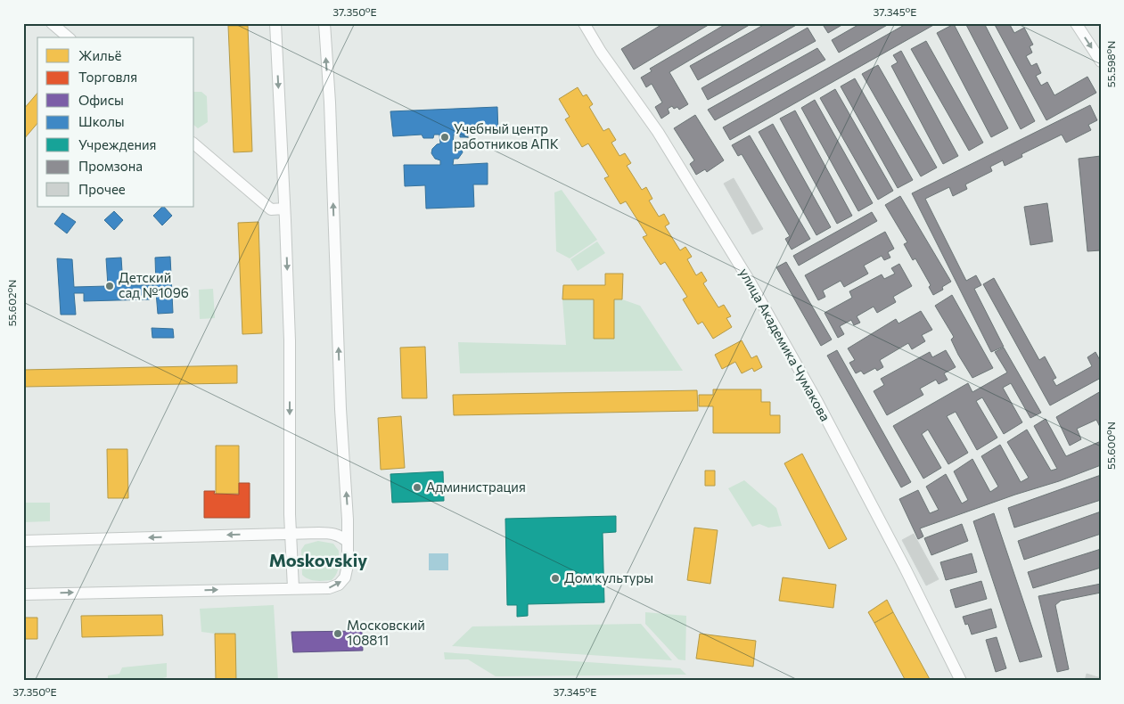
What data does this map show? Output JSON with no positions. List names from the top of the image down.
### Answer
{
  "streets": {
    "street": ["улица Академика Чумакова"]
  },
  "districts": ["Moskovskiy"],
  "places": [
    "Учебный центр работников АПК",
    "Детский сад №1096",
    "Администрация",
    "Дом культуры",
    "Московский 108811"
  ],
  "legend": [
    "Жильё",
    "Торговля",
    "Офисы",
    "Школы",
    "Учреждения",
    "Промзона",
    "Прочее"
  ],
  "coordinates": [
    "37.350°E",
    "37.345°E",
    "55.598°N",
    "55.602°N",
    "55.600°N"
  ]
}
